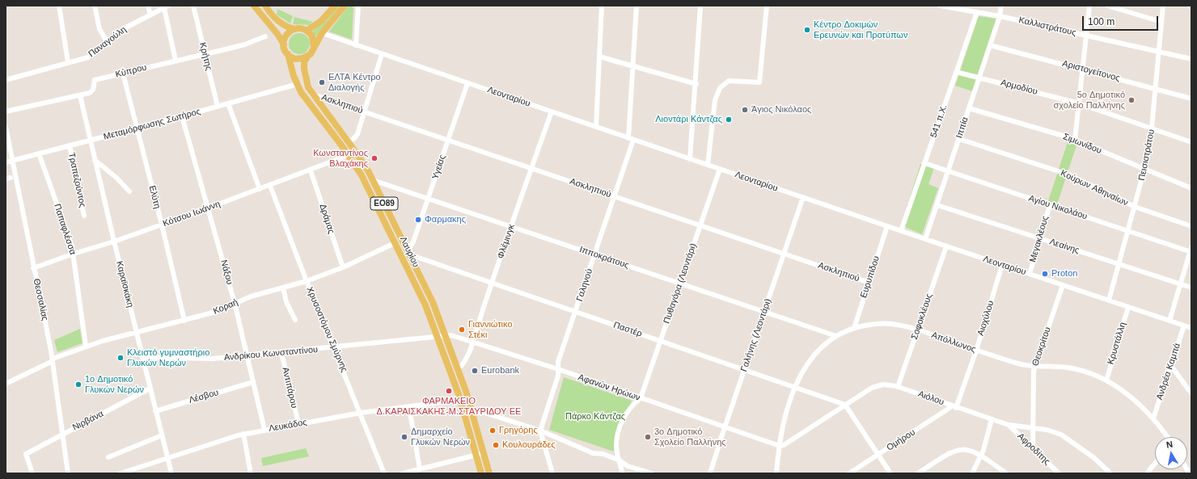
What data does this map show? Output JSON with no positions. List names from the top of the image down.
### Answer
{
  "streets": {
    "main road": ["ΕΟ89", "Λαυρίου"],
    "street": [
      "Καλλιστράτους",
      "Παναγούλη",
      "Κρήτης",
      "Κύπρου",
      "Αριστογείτονος",
      "Αρμοδίου",
      "Λεονταρίου",
      "Ασκληπιού",
      "541 π.Χ.",
      "Μεταμόρφωσης Σωτήρος",
      "Ιππία",
      "Σιμωνίδου",
      "Πεισιστράτου",
      "Υγείας",
      "Τραπεζούντος",
      "Κούρων Αθηναίων",
      "Ελύτη",
      "Αγίου Νικολάου",
      "Κότσου Ιωάννη",
      "Δράμας",
      "Παπαφλέσσα",
      "Μεγακλέους",
      "Φλέμινγκ",
      "Λεαίνης",
      "Ιπποκράτους",
      "Νάξου",
      "Ευρυπίδου",
      "Πυθαγόρα (Λεοντάρι)",
      "Καραϊσκάκη",
      "Γαληνού",
      "Θεσσαλίας",
      "Κοραή",
      "Σοφοκλέους",
      "Αιοχύλου",
      "Χρυσοστόμου Σμύρνης",
      "Παστέρ",
      "Γαλήνης (Λεοντάρι)",
      "Απόλλωνος",
      "Κρυστάλλη",
      "Θεοκρίτου",
      "Ανδρίκου Κωνσταντίνου",
      "Ανδρέα Καμπά",
      "Αντιπάρου",
      "Αφανών Ηρώων",
      "Λέσβου",
      "Αιόλου",
      "Νιρβάνα",
      "Λευκάδος",
      "Ομήρου",
      "Αφροδίτης"
    ]
  },
  "crossings": [
    ["Καλλιστράτους", "541 π.Χ."],
    ["Καλλιστράτους", "Ιππία"],
    ["Καλλιστράτους", "Πεισιστράτου"],
    ["Κρήτης", "Κύπρου"],
    ["Κρήτης", "Μεταμόρφωσης Σωτήρος"],
    ["Κύπρου", "Ελύτη"],
    ["Κύπρου", "Καραϊσκάκη"],
    ["Αριστογείτονος", "Ιππία"],
    ["Αριστογείτονος", "Πεισιστράτου"],
    ["Αρμοδίου", "541 π.Χ."],
    ["Αρμοδίου", "Ιππία"],
    ["Αρμοδίου", "Πεισιστράτου"],
    ["Λεονταρίου", "541 π.Χ."],
    ["Λεονταρίου", "Ιππία"],
    ["Λεονταρίου", "Πεισιστράτου"],
    ["Λεονταρίου", "Υγείας"],
    ["Λεονταρίου", "Μεγακλέους"],
    ["Λεονταρίου", "Φλέμινγκ"],
    ["Λεονταρίου", "Λαυρίου"],
    ["Λεονταρίου", "Ευρυπίδου"],
    ["Λεονταρίου", "Πυθαγόρα (Λεοντάρι)"],
    ["Λεονταρίου", "Γαληνού"],
    ["Λεονταρίου", "Σοφοκλέους"],
    ["Λεονταρίου", "Αιοχύλου"],
    ["Λεονταρίου", "Γαλήνης (Λεοντάρι)"],
    ["Λεονταρίου", "Κρυστάλλη"],
    ["Λεονταρίου", "Θεοκρίτου"],
    ["Λεονταρίου", "Ανδρέα Καμπά"],
    ["Ασκληπιού", "Υγείας"],
    ["Ασκληπιού", "Φλέμινγκ"],
    ["Ασκληπιού", "Λαυρίου"],
    ["Ασκληπιού", "Ευρυπίδου"],
    ["Ασκληπιού", "Πυθαγόρα (Λεοντάρι)"],
    ["Ασκληπιού", "Γαληνού"],
    ["Ασκληπιού", "Γαλήνης (Λεοντάρι)"],
    ["541 π.Χ.", "Αγίου Νικολάου"],
    ["Μεταμόρφωσης Σωτήρος", "Τραπεζούντος"],
    ["Μεταμόρφωσης Σωτήρος", "Ελύτη"],
    ["Μεταμόρφωσης Σωτήρος", "Παπαφλέσσα"],
    ["Μεταμόρφωσης Σωτήρος", "Λαυρίου"],
    ["Μεταμόρφωσης Σωτήρος", "Νάξου"],
    ["Μεταμόρφωσης Σωτήρος", "Καραϊσκάκη"],
    ["Μεταμόρφωσης Σωτήρος", "Θεσσαλίας"],
    ["Ιππία", "Σιμωνίδου"],
    ["Ιππία", "Κούρων Αθηναίων"],
    ["Ιππία", "Αγίου Νικολάου"],
    ["Ιππία", "Λεαίνης"],
    ["Σιμωνίδου", "Πεισιστράτου"],
    ["Πεισιστράτου", "Κούρων Αθηναίων"],
    ["Πεισιστράτου", "Αγίου Νικολάου"],
    ["Πεισιστράτου", "Λεαίνης"],
    ["Υγείας", "Λαυρίου"],
    ["Υγείας", "Ιπποκράτους"],
    ["Ελύτη", "Κότσου Ιωάννη"],
    ["Ελύτη", "Κοραή"],
    ["Αγίου Νικολάου", "Μεγακλέους"],
    ["Κότσου Ιωάννη", "Δράμας"],
    ["Κότσου Ιωάννη", "Παπαφλέσσα"],
    ["Κότσου Ιωάννη", "Λαυρίου"],
    ["Κότσου Ιωάννη", "Νάξου"],
    ["Κότσου Ιωάννη", "Καραϊσκάκη"],
    ["Κότσου Ιωάννη", "Θεσσαλίας"],
    ["Κότσου Ιωάννη", "Χρυσοστόμου Σμύρνης"],
    ["Δράμας", "Κοραή"],
    ["Παπαφλέσσα", "Κοραή"],
    ["Μεγακλέους", "Λεαίνης"],
    ["Φλέμινγκ", "Λαυρίου"],
    ["Φλέμινγκ", "Ιπποκράτους"],
    ["Φλέμινγκ", "Παστέρ"],
    ["Φλέμινγκ", "Αφανών Ηρώων"],
    ["Λαυρίου", "Ιπποκράτους"],
    ["Λαυρίου", "Κοραή"],
    ["Λαυρίου", "Παστέρ"],
    ["Λαυρίου", "Ανδρίκου Κωνσταντίνου"],
    ["Λαυρίου", "Αφανών Ηρώων"],
    ["Λαυρίου", "Λευκάδος"],
    ["Ιπποκράτους", "Πυθαγόρα (Λεοντάρι)"],
    ["Ιπποκράτους", "Γαληνού"],
    ["Ιπποκράτους", "Γαλήνης (Λεοντάρι)"],
    ["Ιπποκράτους", "Απόλλωνος"],
    ["Νάξου", "Κοραή"],
    ["Νάξου", "Ανδρίκου Κωνσταντίνου"],
    ["Νάξου", "Λέσβου"],
    ["Νάξου", "Λευκάδος"],
    ["Ευρυπίδου", "Απόλλωνος"],
    ["Πυθαγόρα (Λεοντάρι)", "Παστέρ"],
    ["Πυθαγόρα (Λεοντάρι)", "Αφανών Ηρώων"],
    ["Καραϊσκάκη", "Κοραή"],
    ["Καραϊσκάκη", "Ανδρίκου Κωνσταντίνου"],
    ["Καραϊσκάκη", "Λέσβου"],
    ["Καραϊσκάκη", "Νιρβάνα"],
    ["Καραϊσκάκη", "Λευκάδος"],
    ["Γαληνού", "Παστέρ"],
    ["Γαληνού", "Αφανών Ηρώων"],
    ["Θεσσαλίας", "Κοραή"],
    ["Θεσσαλίας", "Νιρβάνα"],
    ["Κοραή", "Χρυσοστόμου Σμύρνης"],
    ["Σοφοκλέους", "Απόλλωνος"],
    ["Σοφοκλέους", "Αιόλου"],
    ["Αιοχύλου", "Απόλλωνος"],
    ["Αιοχύλου", "Αιόλου"],
    ["Αιοχύλου", "Ομήρου"],
    ["Χρυσοστόμου Σμύρνης", "Ανδρίκου Κωνσταντίνου"],
    ["Χρυσοστόμου Σμύρνης", "Λευκάδος"],
    ["Παστέρ", "Γαλήνης (Λεοντάρι)"],
    ["Παστέρ", "Απόλλωνος"],
    ["Παστέρ", "Αιόλου"],
    ["Γαλήνης (Λεοντάρι)", "Αφανών Ηρώων"],
    ["Απόλλωνος", "Κρυστάλλη"],
    ["Απόλλωνος", "Θεοκρίτου"],
    ["Απόλλωνος", "Ανδρέα Καμπά"],
    ["Απόλλωνος", "Αφανών Ηρώων"],
    ["Απόλλωνος", "Αιόλου"],
    ["Θεοκρίτου", "Αιόλου"],
    ["Θεοκρίτου", "Αφροδίτης"],
    ["Ανδρίκου Κωνσταντίνου", "Αντιπάρου"],
    ["Ανδρίκου Κωνσταντίνου", "Αφανών Ηρώων"],
    ["Αντιπάρου", "Λευκάδος"],
    ["Αφανών Ηρώων", "Αιόλου"],
    ["Αιόλου", "Ομήρου"],
    ["Αιόλου", "Αφροδίτης"]
  ],
  "parks": ["Πάρκο Κάντζας"],
  "places": [
    "Κέντρο Δοκιμών Ερευνών και Προτύπων",
    "ΕΛΤΑ Κέντρο Διαλογής",
    "5o Δημοτικό σχολείο Παλλήνης",
    "Άγιος Νικόλαος",
    "Λιοντάρι Κάντζας",
    "Κωνσταντίνος Βλαχάκης",
    "Φαρμακης",
    "Proton",
    "Γιαννιώτικο Στέκι",
    "Κλειστό γυμναστήριο Γλυκών Νερών",
    "Eurobank",
    "1ο Δημοτικό Γλυκών Νερών",
    "ΦΑΡΜΑΚΕΙΟ Δ.ΚΑΡΑΙΣΚΑΚΗΣ-Μ.ΣΤΑΥΡΙΔΟΥ ΕΕ",
    "Γρηγόρης",
    "Δημαρχείο Γλυκών Νερών",
    "3ο Δημοτικό Σχολείο Παλλήνης",
    "Κουλουράδες"
  ],
  "scale_bar": "100 m",
  "north": "top"
}
